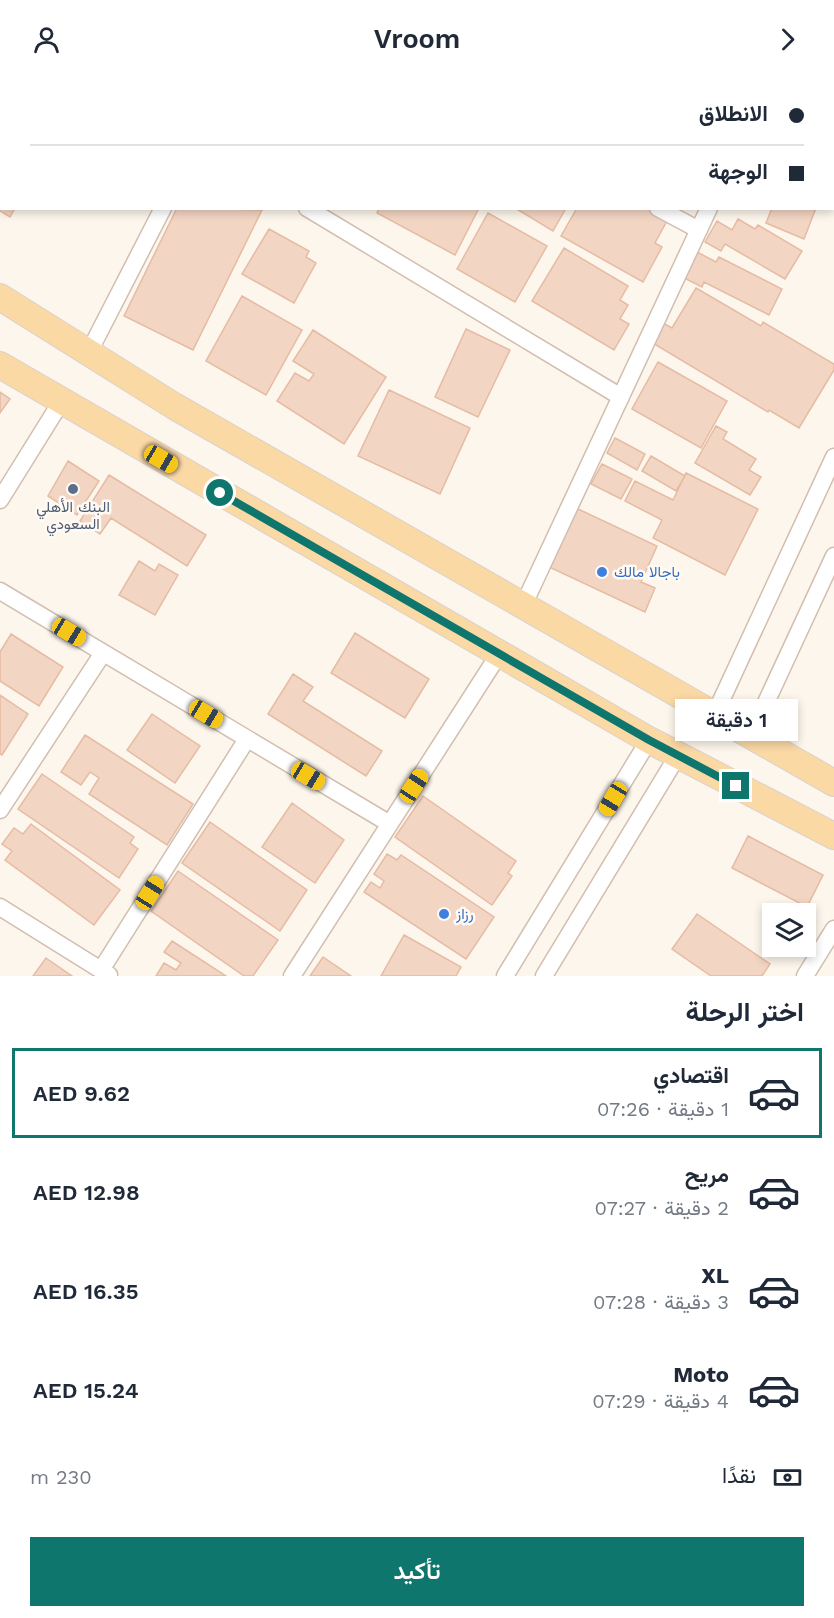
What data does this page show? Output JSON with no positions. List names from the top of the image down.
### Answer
{
  "places": ["البنك الأهلي السعودي", "باجالا مالك", "رزاز"],
  "page": {
    "header": "Vroom",
    "banner": ["الانطلاق", "الوجهة"],
    "bubble": "1 دقيقة",
    "heading": "اختر الرحلة",
    "list": [
      {
        "name": "اقتصادي",
        "note": "1 دقيقة · 07:26",
        "value": "AED 9.62"
      },
      {
        "name": "مريح",
        "note": "2 دقيقة · 07:27",
        "value": "AED 12.98"
      },
      {
        "name": "XL",
        "note": "3 دقيقة · 07:28",
        "value": "AED 16.35"
      },
      {
        "name": "Moto",
        "note": "4 دقيقة · 07:29",
        "value": "AED 15.24"
      }
    ],
    "pay": ["نقدًا", "230 m"],
    "buttons": "تأكيد"
  }
}
